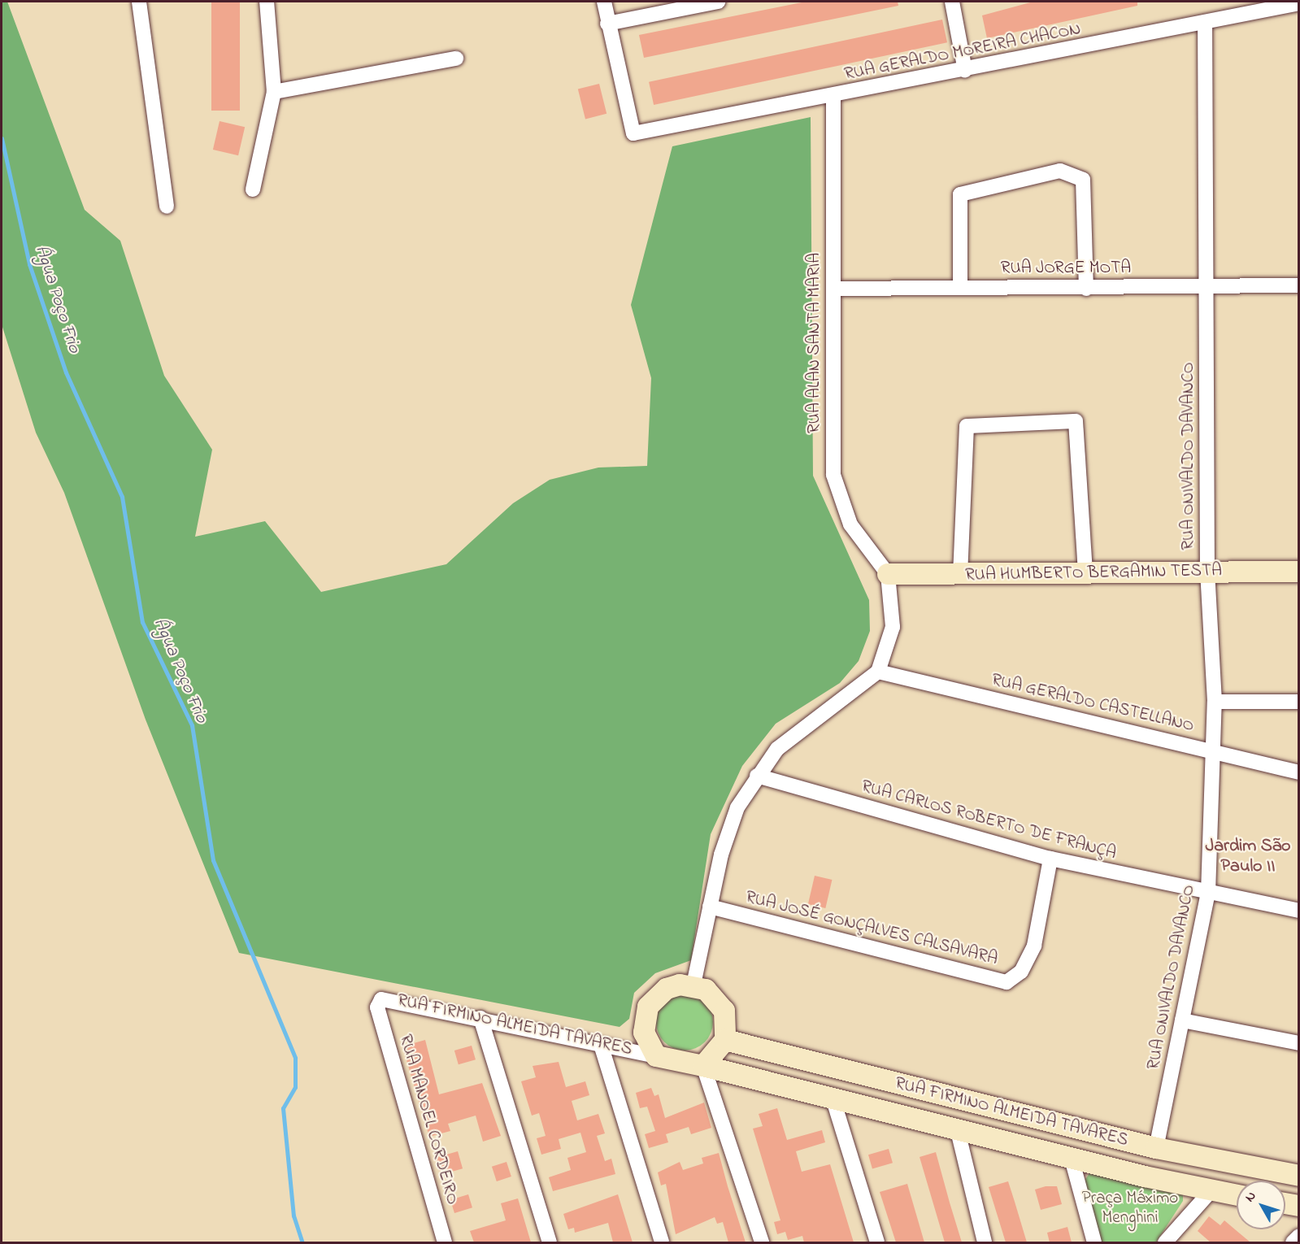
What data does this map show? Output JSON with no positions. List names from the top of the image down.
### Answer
{
  "streets": {
    "street": [
      "RUA GERALDO MOREIRA CHACON",
      "RUA JORGE MOTA",
      "RUA ALAN SANTA MARIA",
      "RUA ONIVALDO DAVANCO",
      "RUA HUMBERTO BERGAMIN TESTA",
      "RUA GERALDO CASTELLANO",
      "RUA CARLOS ROBERTO DE FRANÇA",
      "RUA JOSÉ GONÇALVES CALSAVARA",
      "RUA FIRMINO ALMEIDA TAVARES",
      "RUA MANOEL CORDEIRO"
    ]
  },
  "crossings": [
    ["RUA GERALDO MOREIRA CHACON", "RUA ALAN SANTA MARIA"],
    ["RUA GERALDO MOREIRA CHACON", "RUA ONIVALDO DAVANCO"],
    ["RUA JORGE MOTA", "RUA ALAN SANTA MARIA"],
    ["RUA JORGE MOTA", "RUA ONIVALDO DAVANCO"],
    ["RUA ALAN SANTA MARIA", "RUA HUMBERTO BERGAMIN TESTA"],
    ["RUA ONIVALDO DAVANCO", "RUA HUMBERTO BERGAMIN TESTA"],
    ["RUA ONIVALDO DAVANCO", "RUA GERALDO CASTELLANO"],
    ["RUA ONIVALDO DAVANCO", "RUA CARLOS ROBERTO DE FRANÇA"],
    ["RUA ONIVALDO DAVANCO", "RUA FIRMINO ALMEIDA TAVARES"],
    ["RUA CARLOS ROBERTO DE FRANÇA", "RUA JOSÉ GONÇALVES CALSAVARA"],
    ["RUA FIRMINO ALMEIDA TAVARES", "RUA MANOEL CORDEIRO"]
  ],
  "districts": ["Jardim São Paulo II"],
  "water": ["Água Poço Frio"],
  "parks": ["Praça Máximo Menghini"],
  "north": "top left"
}
